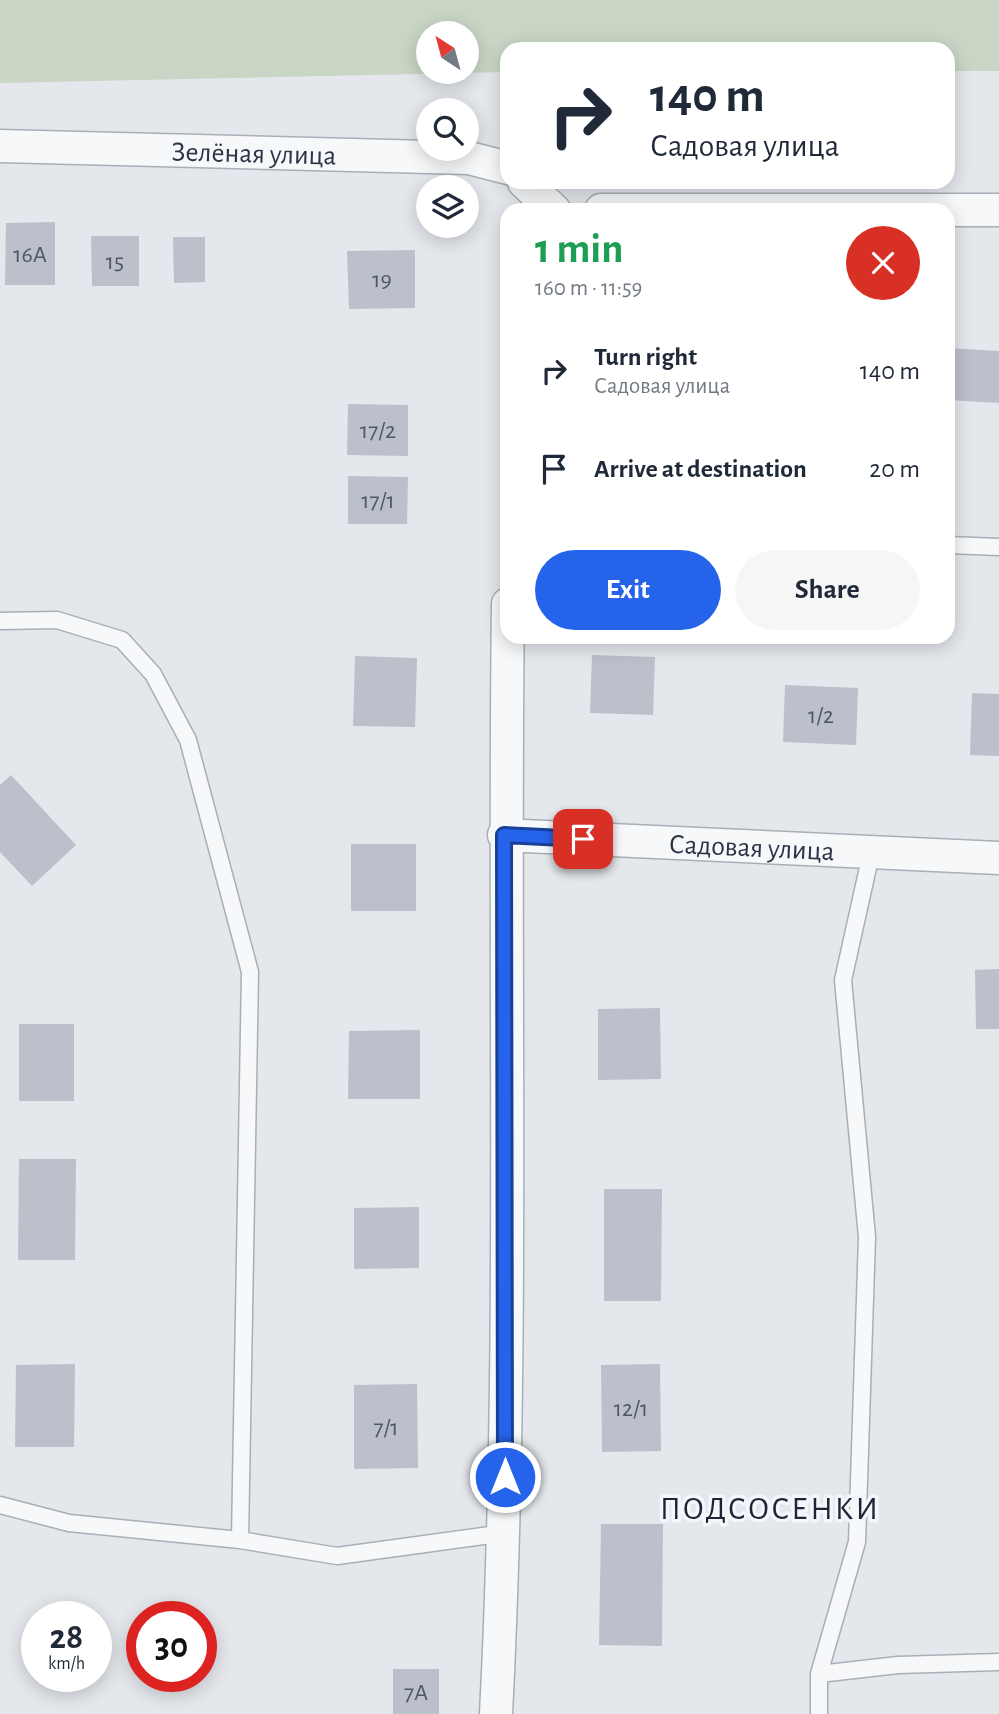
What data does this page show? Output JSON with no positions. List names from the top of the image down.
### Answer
{
  "streets": {
    "street": ["Зелёная улица", "Садовая улица"]
  },
  "districts": ["ПОДСОСЕНКИ"],
  "house_numbers": [
    "16А",
    "15",
    "19",
    "17/2",
    "17/1",
    "1/2",
    "12/1",
    "7/1",
    "7А"
  ],
  "north": "top left",
  "page": {
    "turn": ["140 m", "Садовая улица"],
    "heading": ["1 min", "160 m · 11:59"],
    "list": [
      {
        "name": "Turn right",
        "note": "Садовая улица",
        "value": "140 m"
      },
      {
        "name": "Arrive at destination",
        "value": "20 m"
      }
    ],
    "buttons": ["Exit", "Share"],
    "speed": "28 km/h",
    "limit": "30"
  }
}
